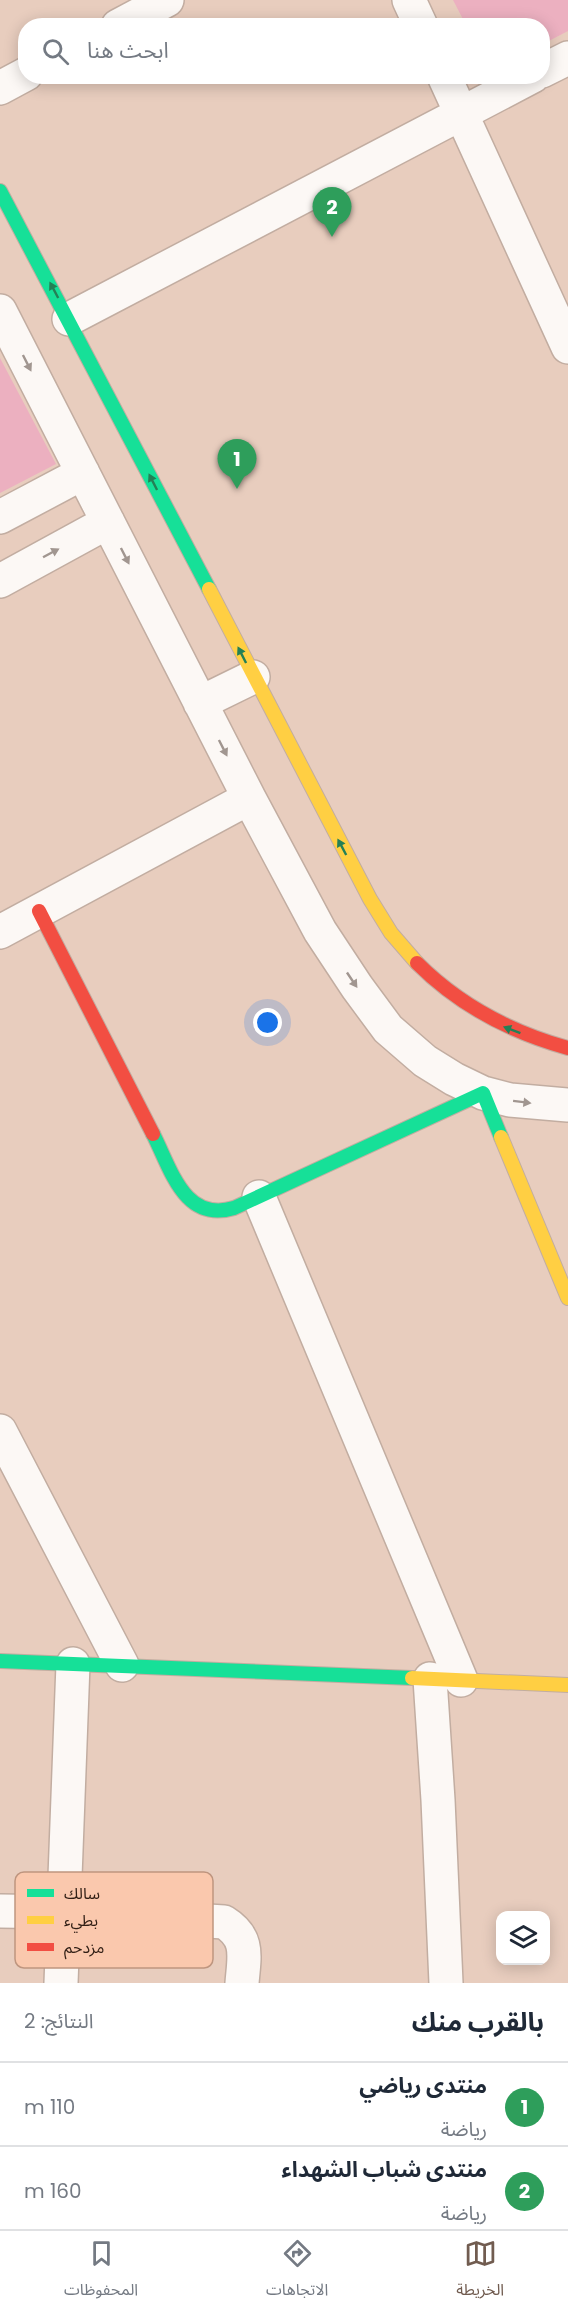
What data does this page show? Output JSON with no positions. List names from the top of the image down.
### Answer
{
  "legend": ["سالك", "بطيء", "مزدحم"],
  "page": {
    "search": "ابحث هنا",
    "pins": ["2", "1"],
    "heading": ["بالقرب منك", "النتائج: 2"],
    "list": [
      {
        "mark": "1",
        "name": "منتدى رياضي",
        "note": "رياضة",
        "value": "110 m"
      },
      {
        "mark": "2",
        "name": "منتدى شباب الشهداء",
        "note": "رياضة",
        "value": "160 m"
      }
    ],
    "nav": ["الخريطة", "الاتجاهات", "المحفوظات"]
  }
}
